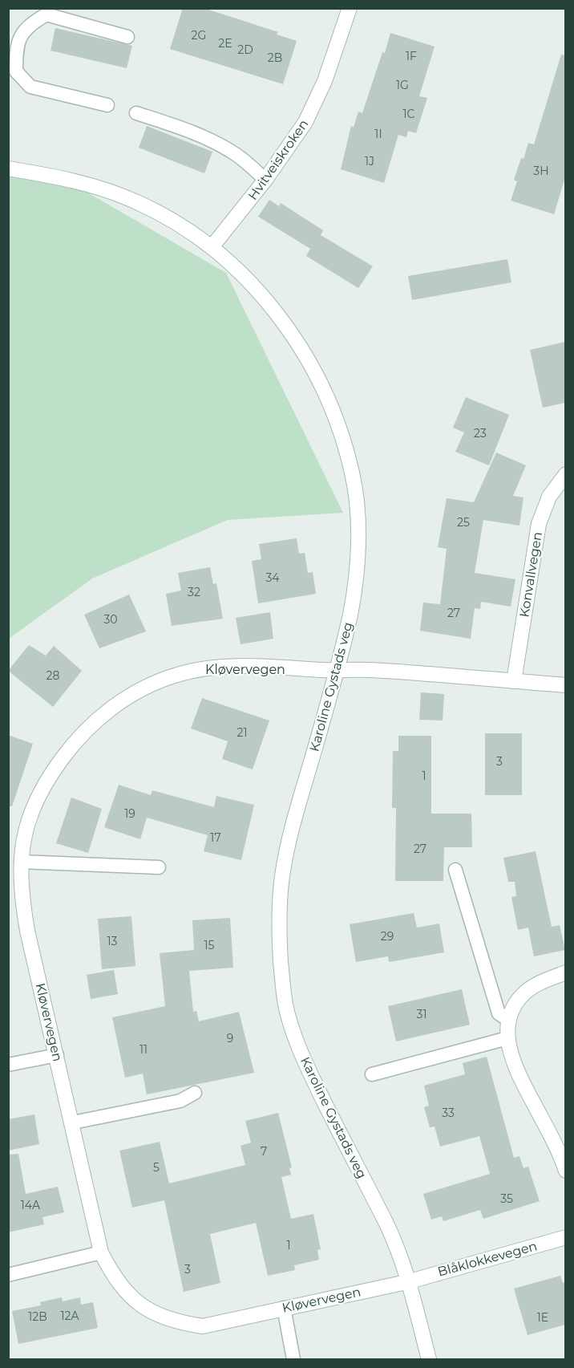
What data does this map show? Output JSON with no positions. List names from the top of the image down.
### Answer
{
  "streets": {
    "street": [
      "Hvitveiskroken",
      "Konvallvegen",
      "Kløvervegen",
      "Karoline Gystads veg",
      "Blåklokkevegen"
    ]
  },
  "crossings": [
    ["Hvitveiskroken", "Karoline Gystads veg"],
    ["Kløvervegen", "Karoline Gystads veg"],
    ["Kløvervegen", "Blåklokkevegen"],
    ["Karoline Gystads veg", "Blåklokkevegen"]
  ],
  "house_numbers": [
    "2G",
    "2E",
    "2D",
    "1F",
    "2B",
    "1G",
    "1C",
    "1I",
    "1J",
    "3H",
    "23",
    "25",
    "34",
    "32",
    "27",
    "30",
    "28",
    "21",
    "3",
    "1",
    "19",
    "17",
    "27",
    "29",
    "13",
    "15",
    "31",
    "9",
    "11",
    "33",
    "7",
    "5",
    "35",
    "14A",
    "1",
    "3",
    "12A",
    "12B",
    "1E"
  ]
}
